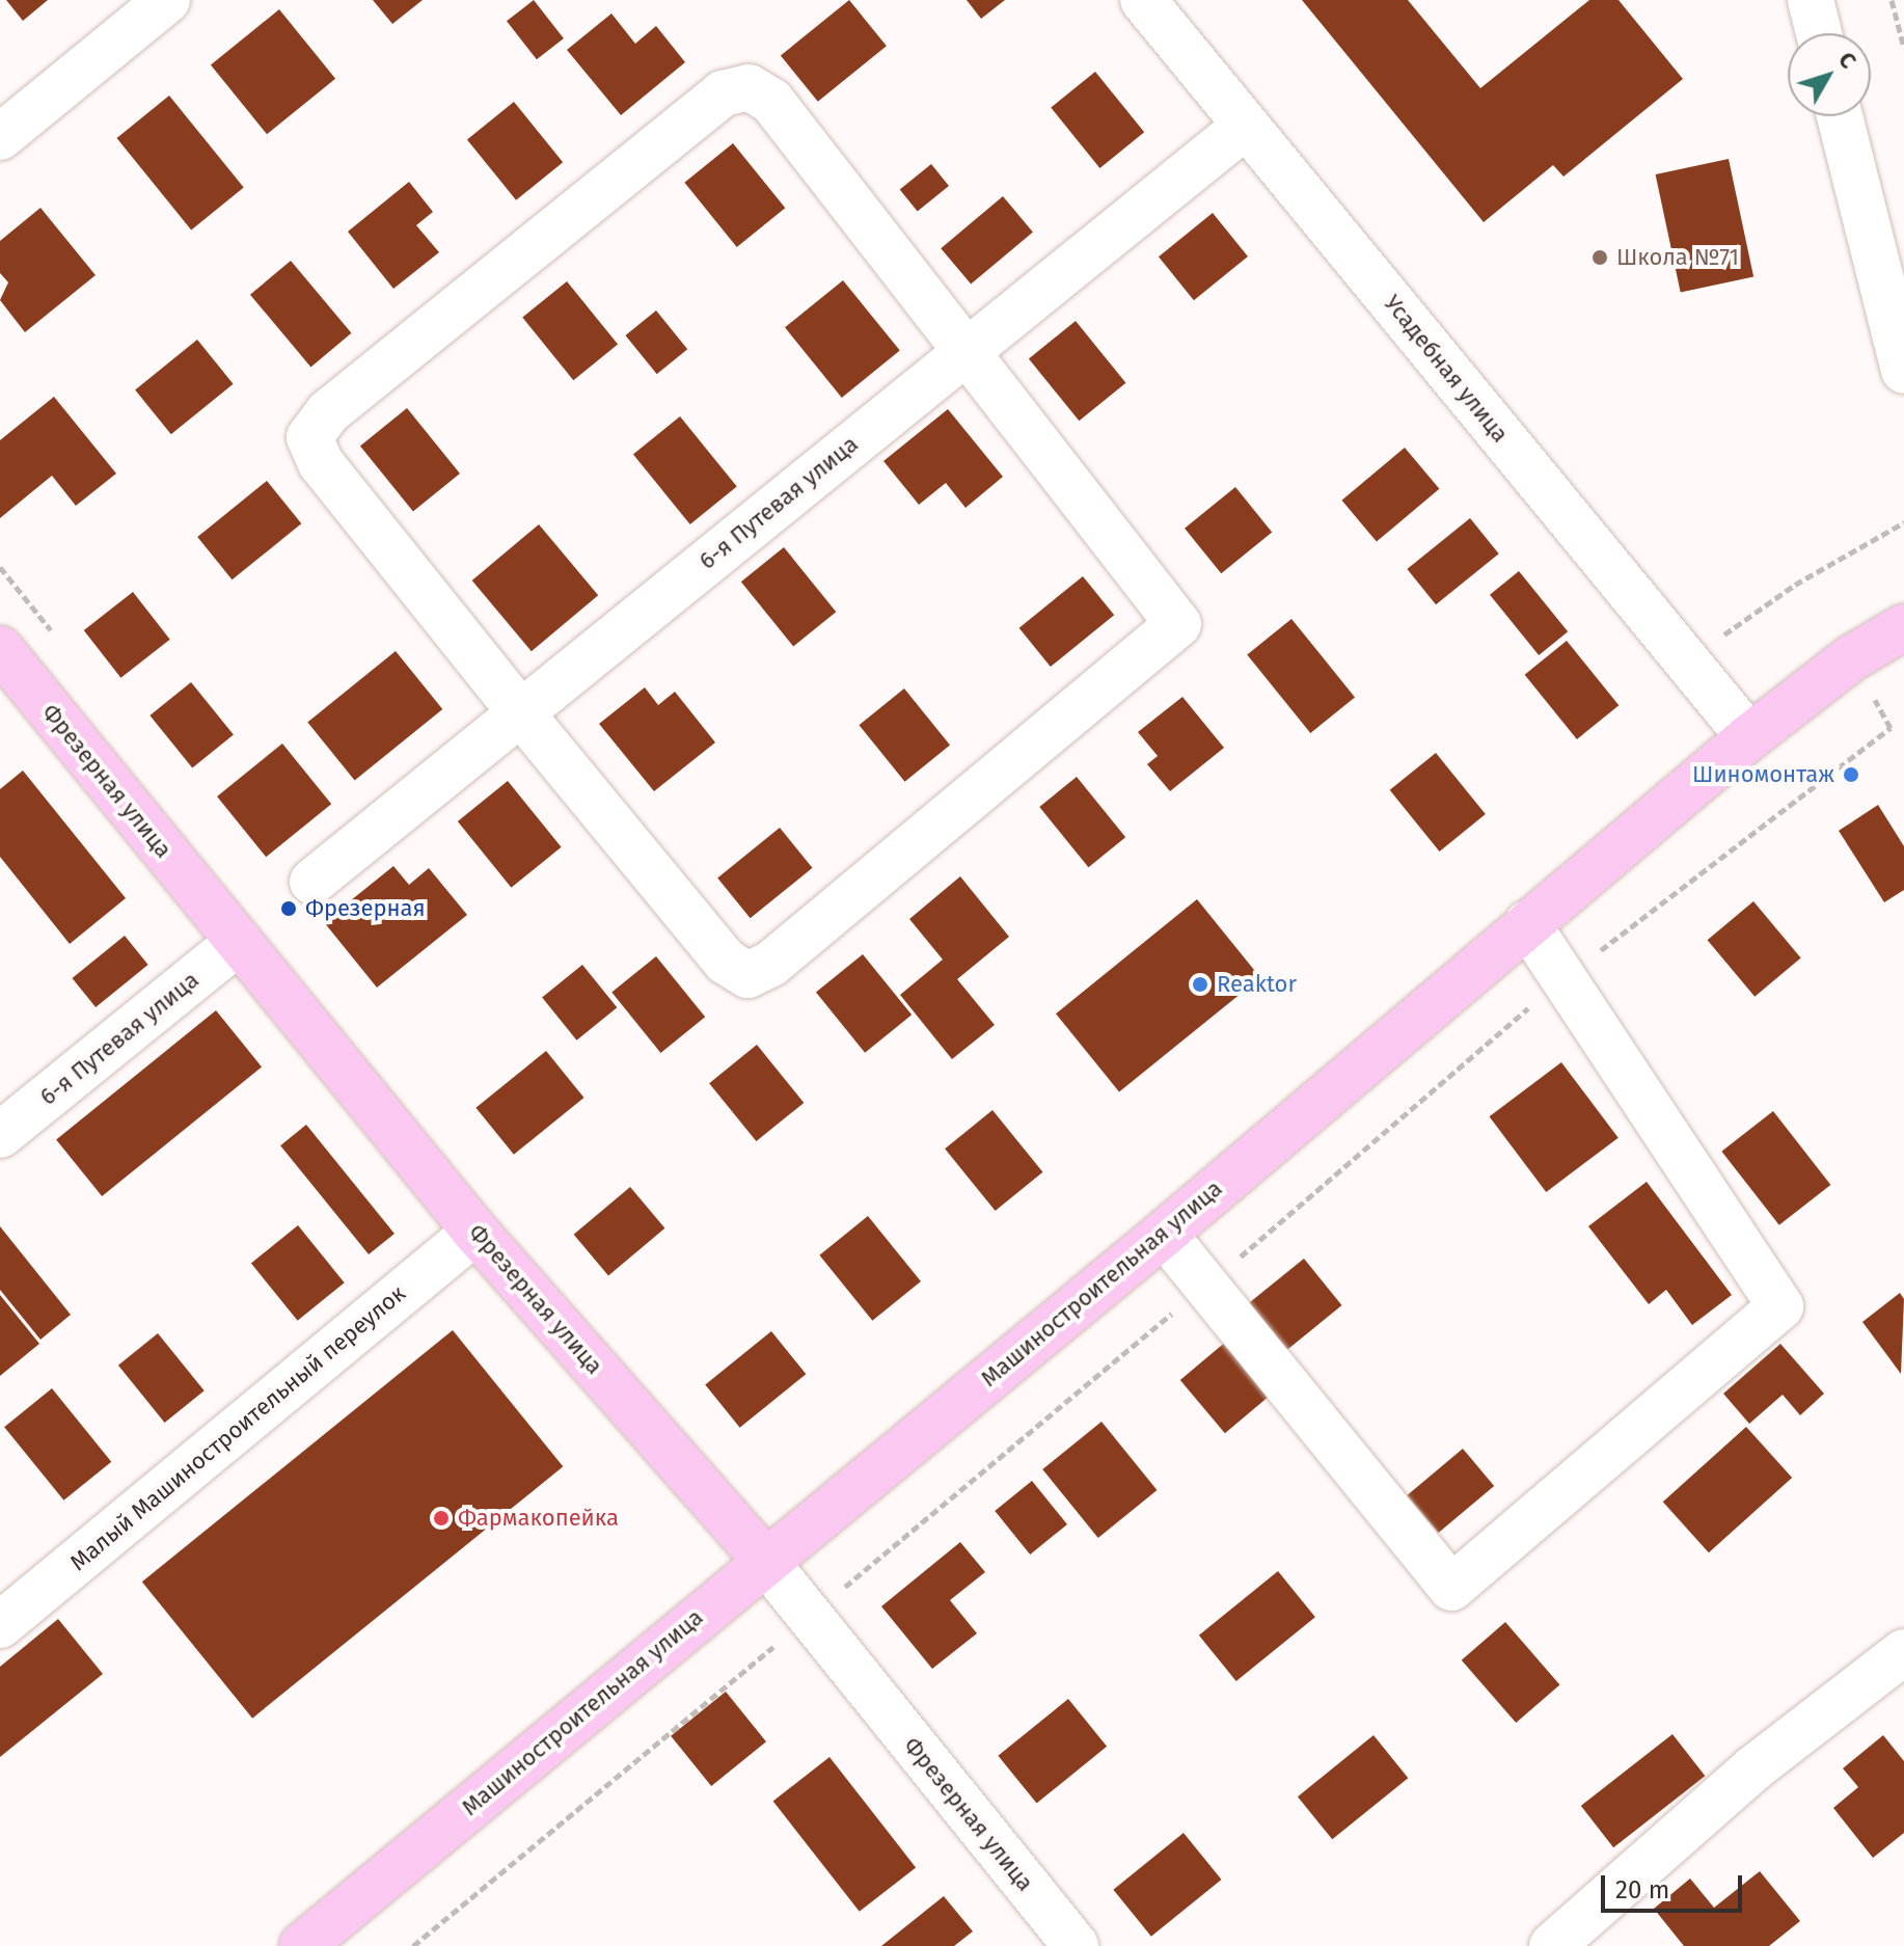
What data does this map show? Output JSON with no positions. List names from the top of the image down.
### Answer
{
  "streets": {
    "main road": ["Фрезерная улица", "Машиностроительная улица"],
    "street": ["Усадебная улица", "6-я Путевая улица", "Малый Машиностроительный переулок"]
  },
  "crossings": [
    ["Усадебная улица", "6-я Путевая улица"],
    ["Усадебная улица", "Машиностроительная улица"],
    ["6-я Путевая улица", "Фрезерная улица"],
    ["Фрезерная улица", "Машиностроительная улица"],
    ["Фрезерная улица", "Малый Машиностроительный переулок"]
  ],
  "places": [
    "Школа №71",
    "Шиномонтаж",
    "Фрезерная",
    "Reaktor",
    "Фармакопейка"
  ],
  "scale_bar": "20 m",
  "north": "top right"
}
